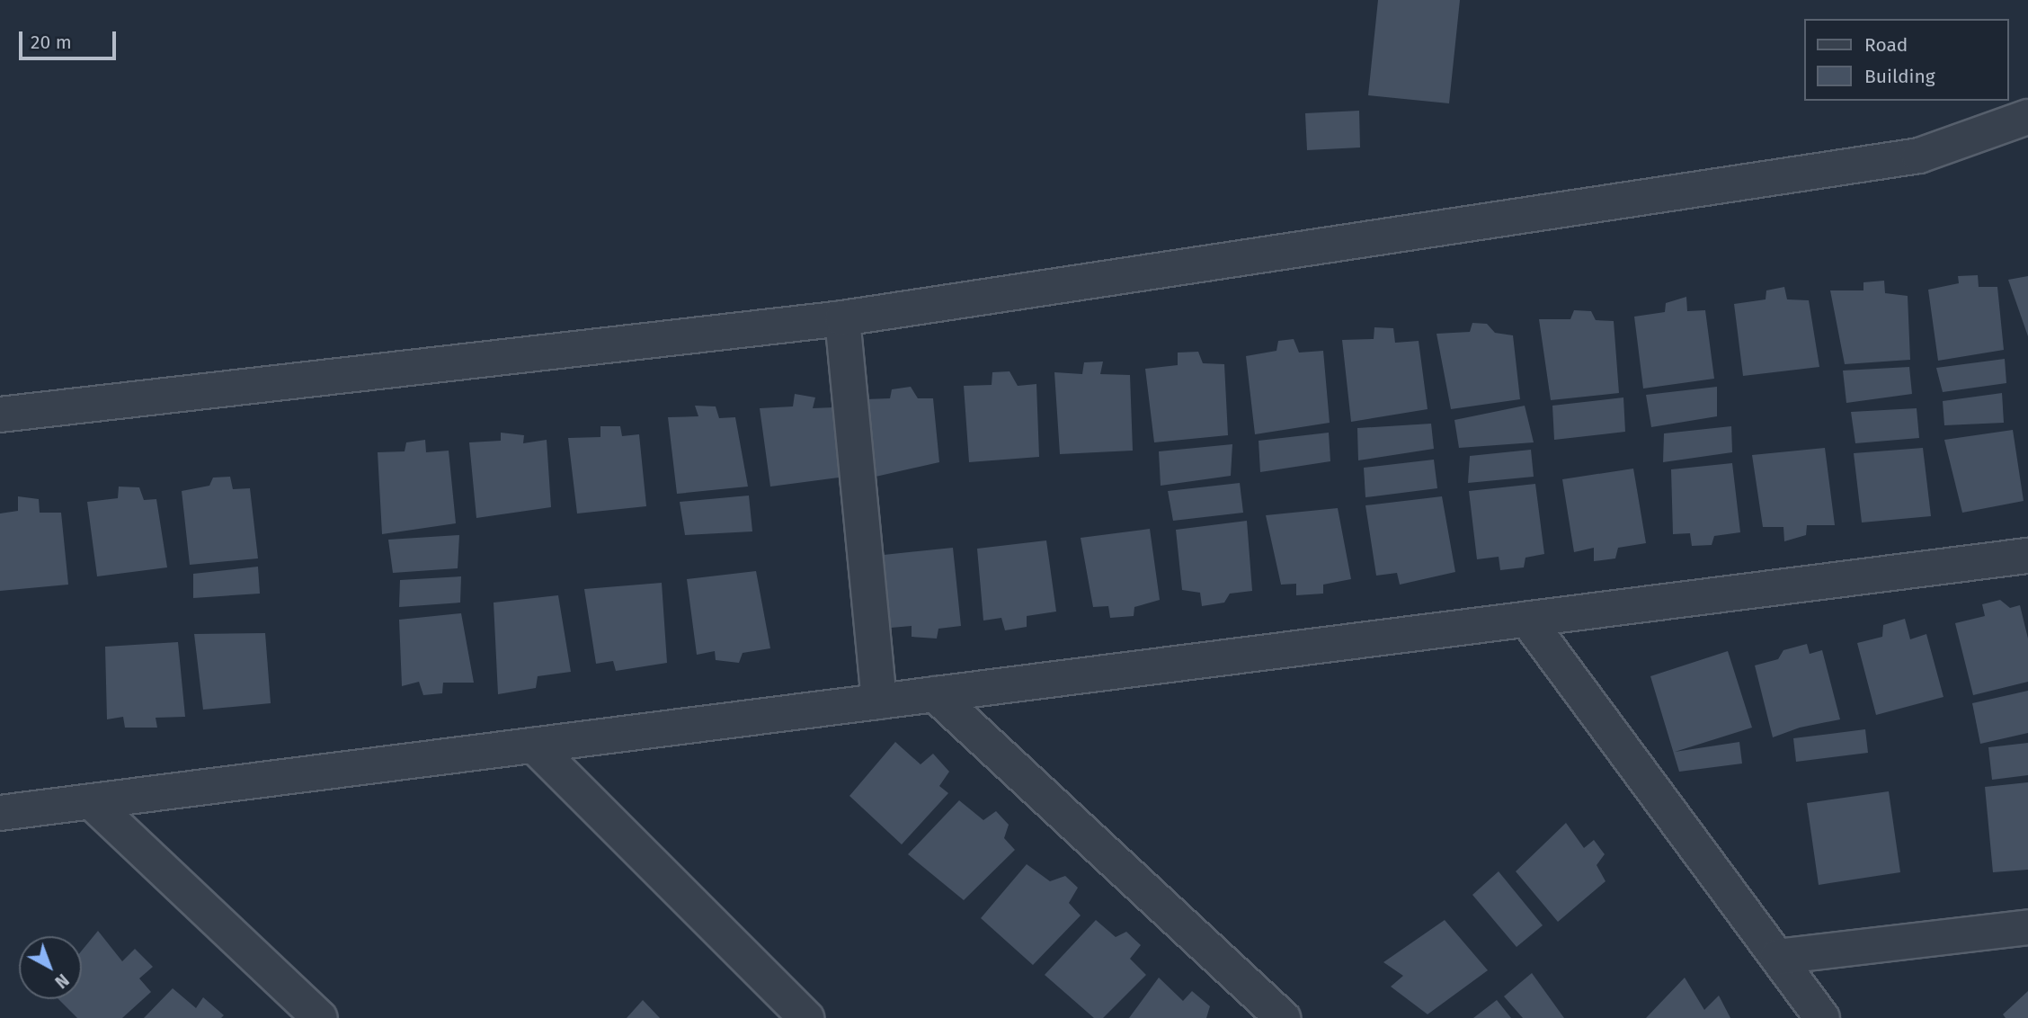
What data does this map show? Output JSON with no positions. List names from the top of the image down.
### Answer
{
  "legend": ["Road", "Building"],
  "scale_bar": "20 m",
  "north": "bottom right"
}
